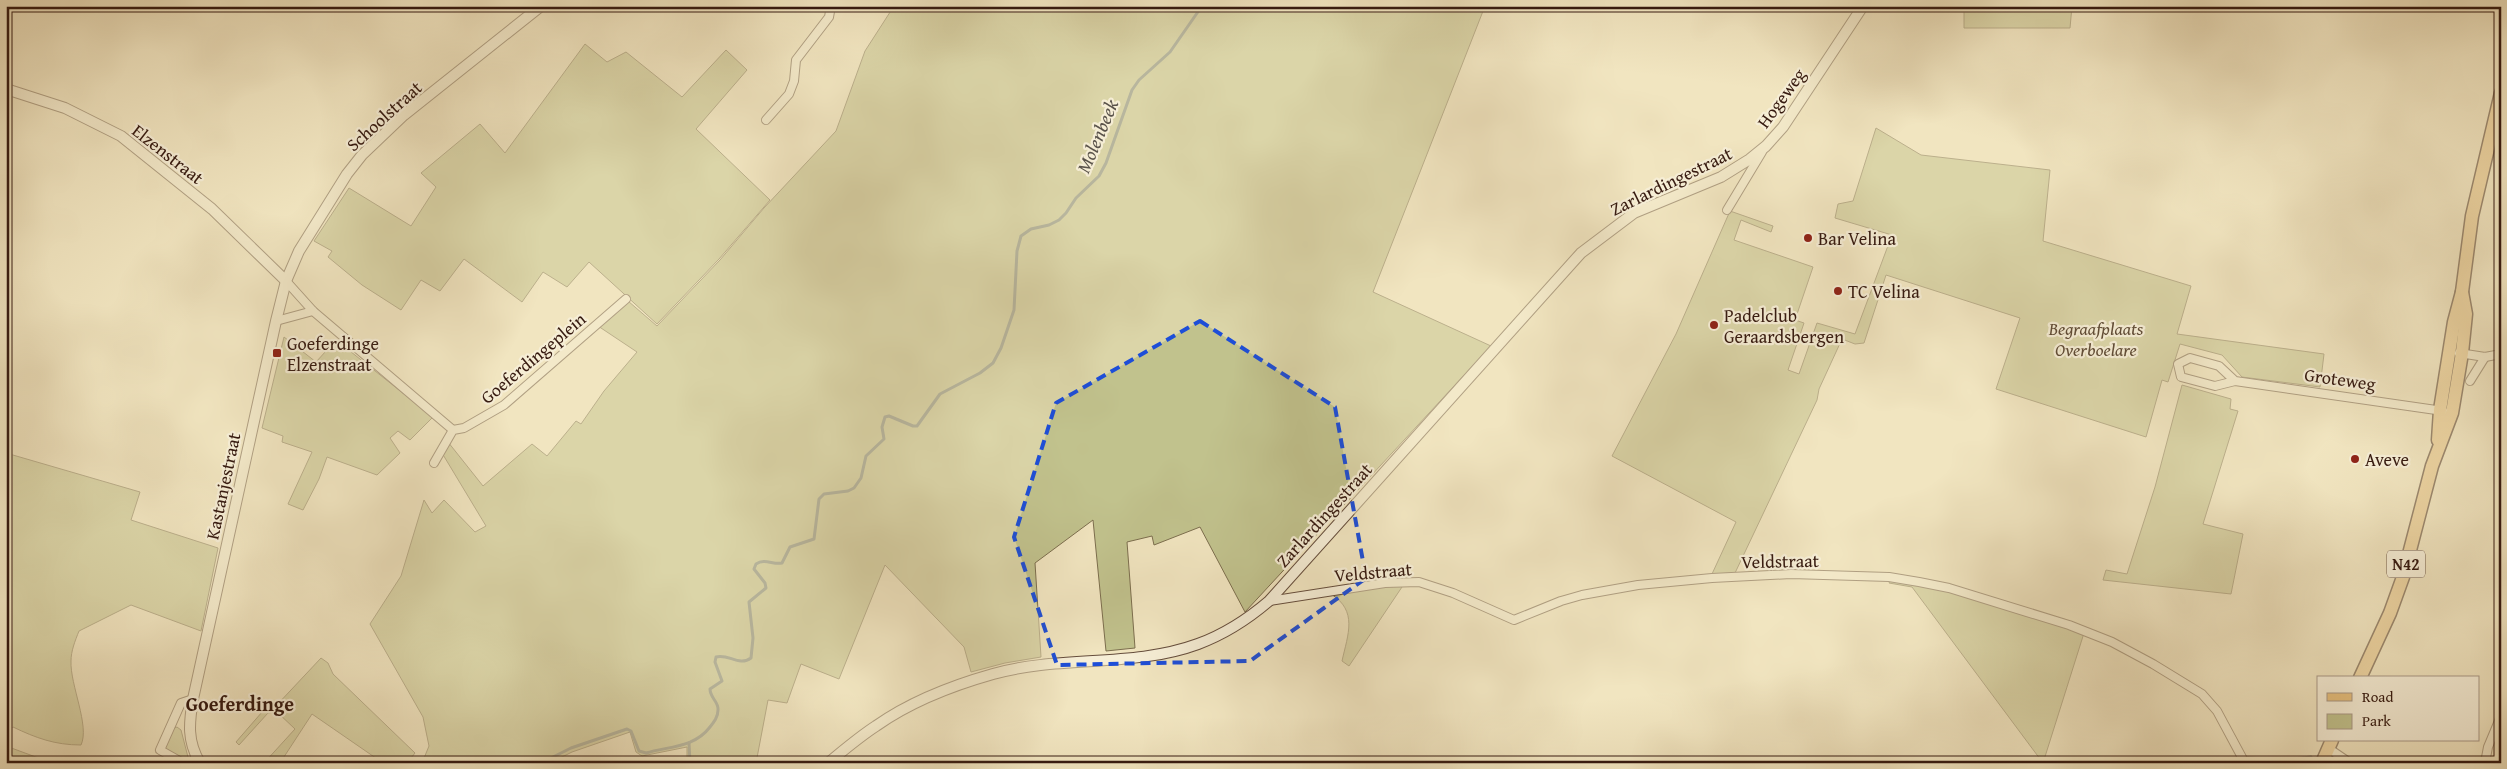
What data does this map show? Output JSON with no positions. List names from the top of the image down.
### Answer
{
  "streets": {
    "main road": ["N42"],
    "street": [
      "Hogeweg",
      "Schoolstraat",
      "Elzenstraat",
      "Zarlardingestraat",
      "Goeferdingeplein",
      "Groteweg",
      "Kastanjestraat",
      "Veldstraat"
    ]
  },
  "crossings": [
    ["Hogeweg", "Zarlardingestraat"],
    ["Schoolstraat", "Elzenstraat"],
    ["Schoolstraat", "Kastanjestraat"],
    ["Elzenstraat", "Kastanjestraat"],
    ["Zarlardingestraat", "Veldstraat"],
    ["Groteweg", "N42"]
  ],
  "districts": ["Goeferdinge"],
  "water": ["Molenbeek"],
  "parks": ["Begraafplaats Overboelare"],
  "places": {
    "other": [
      "Bar Velina",
      "TC Velina",
      "Padelclub Geraardsbergen",
      "Aveve"
    ],
    "transit": ["Goeferdinge Elzenstraat"]
  },
  "legend": ["Road", "Park"]
}
